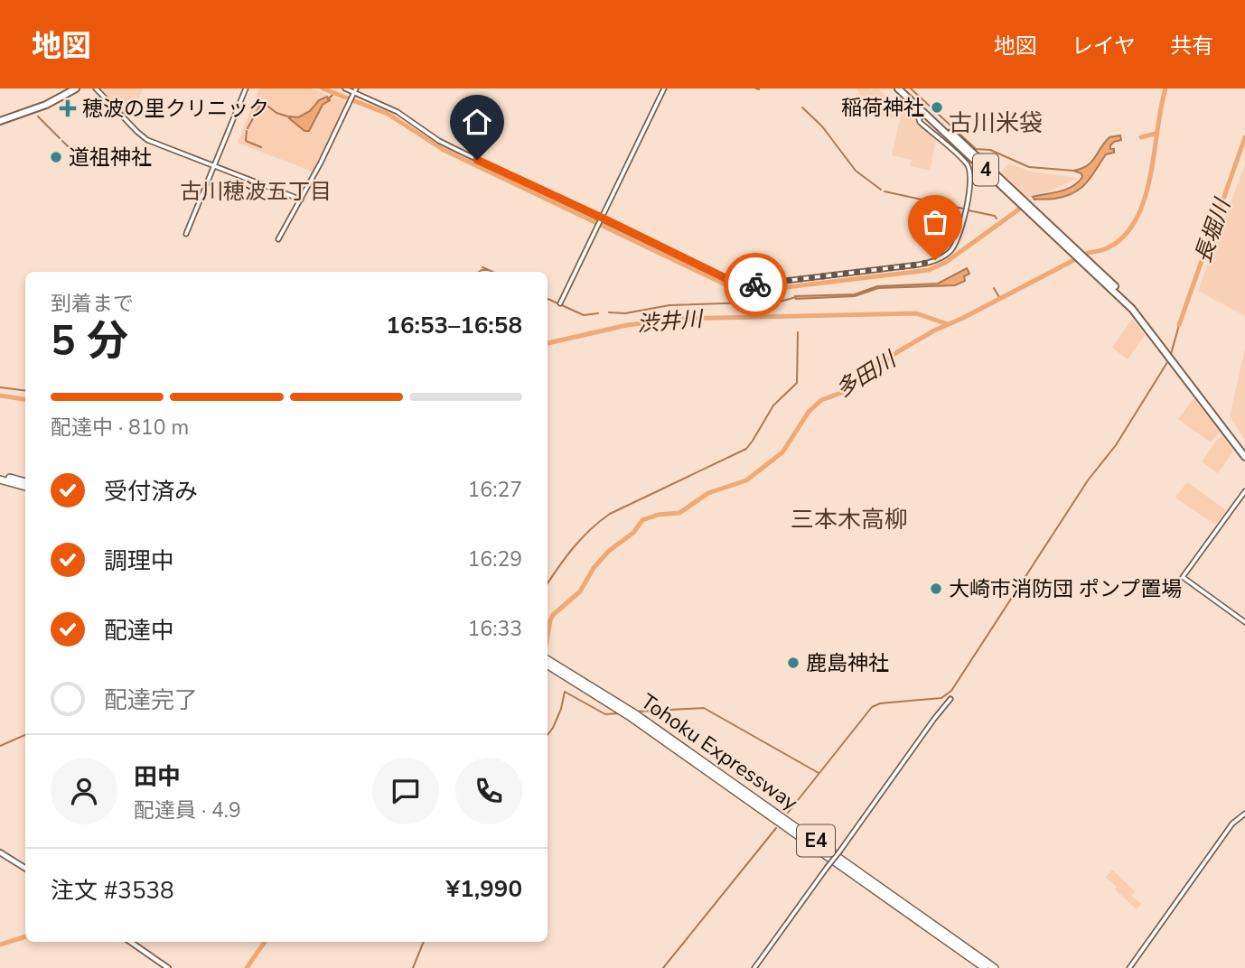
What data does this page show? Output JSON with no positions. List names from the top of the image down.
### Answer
{
  "streets": {
    "highway": ["4", "Tohoku Expressway", "E4"]
  },
  "districts": ["古川米袋", "古川穂波五丁目", "三本木高柳"],
  "water": ["長堀川", "渋井川", "多田川"],
  "places": {
    "other": [
      "稲荷神社",
      "道祖神社",
      "大崎市消防団 ポンプ置場",
      "鹿島神社"
    ],
    "health": ["穂波の里クリニック"]
  },
  "page": {
    "header": "地図",
    "nav": ["地図", "レイヤ", "共有"],
    "heading": ["5 分", "到着まで", "16:53–16:58"],
    "panel": [
      "田中",
      "配達員 · 4.9",
      "注文 #3538",
      "¥1,990"
    ],
    "bar": "配達中 · 810 m",
    "list": [
      ["受付済み", "16:27"],
      ["調理中", "16:29"],
      ["配達中", "16:33"],
      "配達完了"
    ]
  }
}
